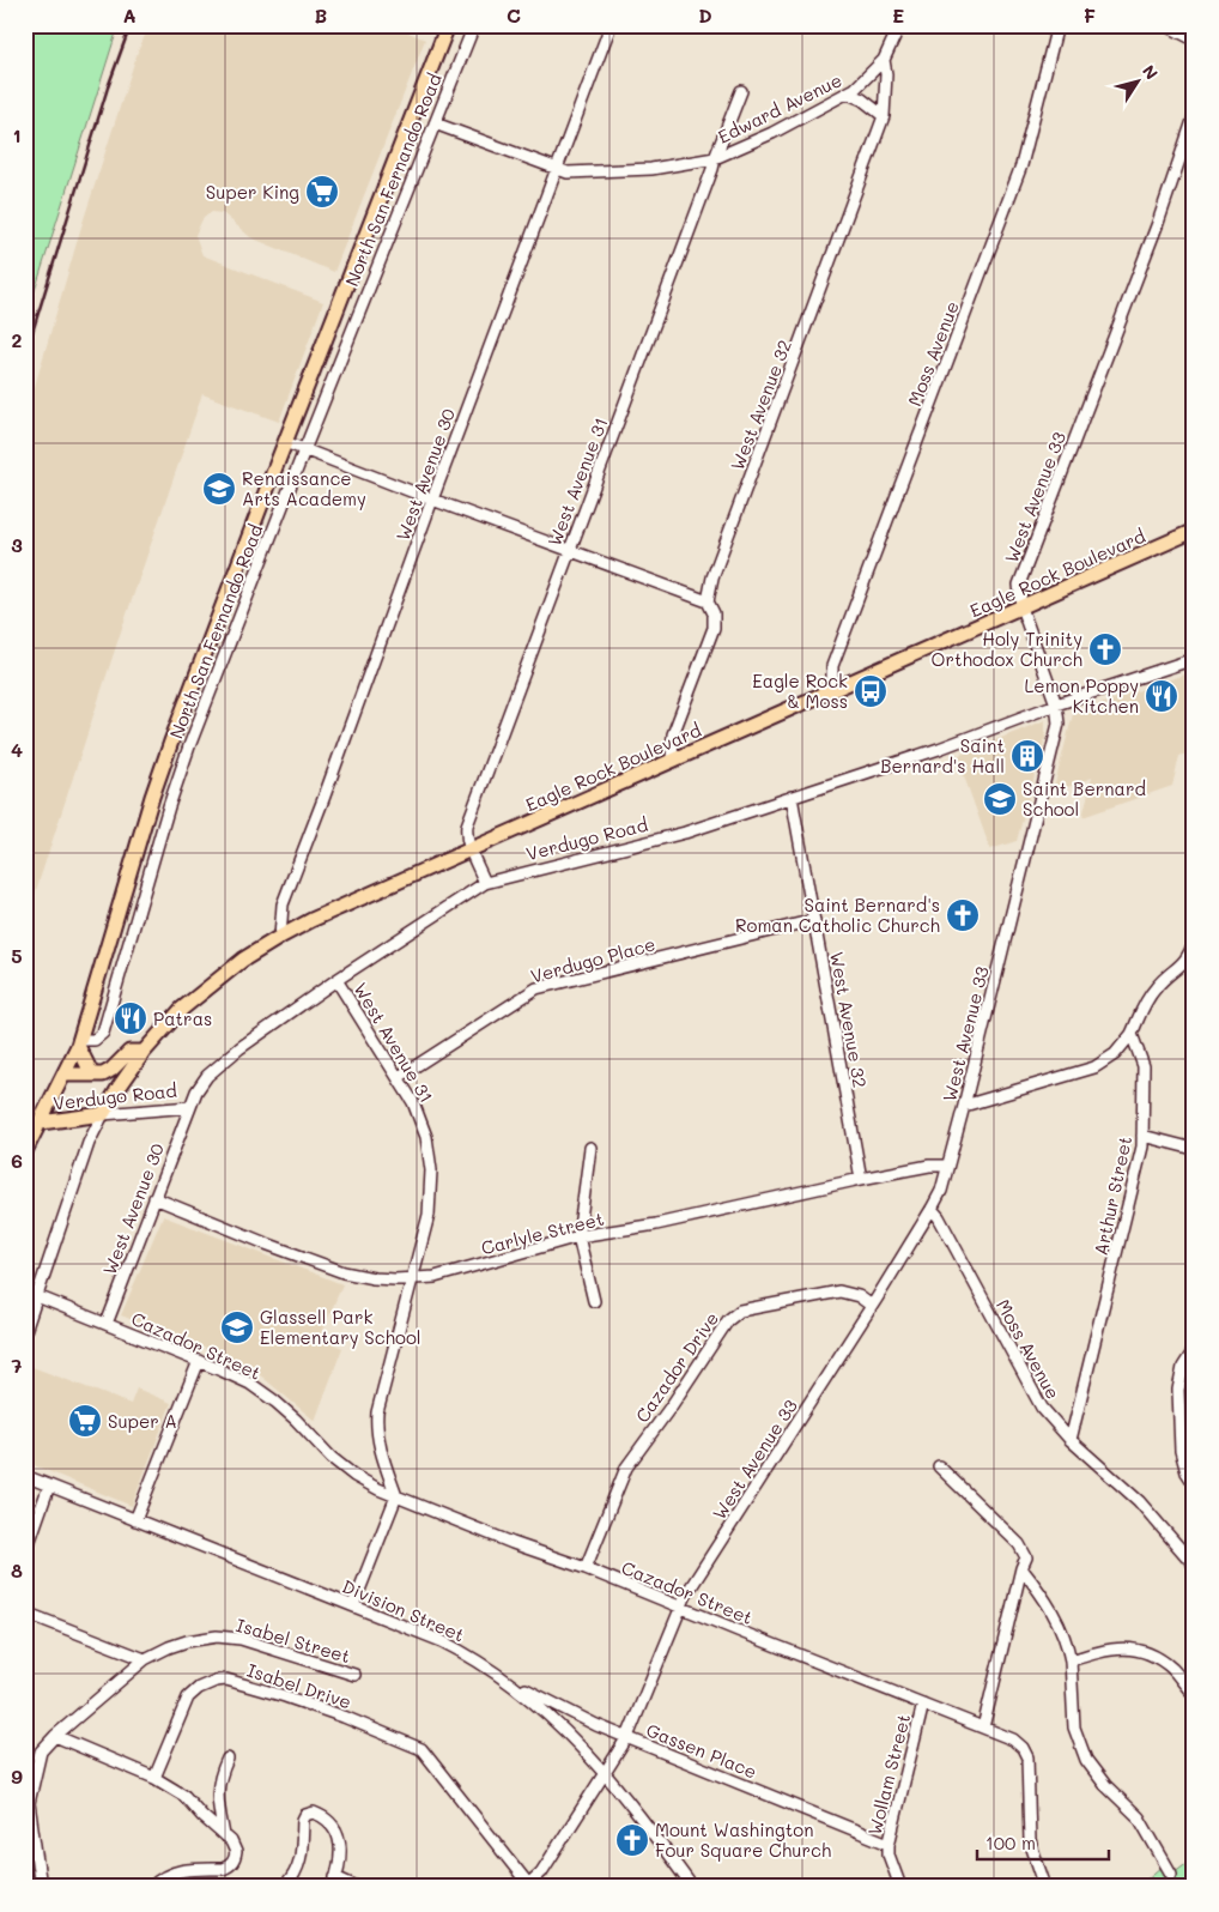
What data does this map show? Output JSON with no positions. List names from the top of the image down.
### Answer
{
  "streets": {
    "main road": ["North San Fernando Road", "Eagle Rock Boulevard", "Verdugo Road"],
    "street": [
      "Edward Avenue",
      "Moss Avenue",
      "West Avenue 32",
      "West Avenue 30",
      "West Avenue 31",
      "West Avenue 33",
      "Verdugo Place",
      "Arthur Street",
      "Carlyle Street",
      "Cazador Street",
      "Cazador Drive",
      "Division Street",
      "Isabel Street",
      "Isabel Drive",
      "Gassen Place",
      "Wollam Street"
    ]
  },
  "crossings": [
    ["Edward Avenue", "North San Fernando Road"],
    ["Edward Avenue", "West Avenue 32"],
    ["Edward Avenue", "West Avenue 30"],
    ["Edward Avenue", "West Avenue 31"],
    ["North San Fernando Road", "Verdugo Road"],
    ["Moss Avenue", "West Avenue 33"],
    ["Moss Avenue", "Eagle Rock Boulevard"],
    ["Moss Avenue", "Arthur Street"],
    ["West Avenue 32", "Eagle Rock Boulevard"],
    ["West Avenue 32", "Verdugo Road"],
    ["West Avenue 32", "Verdugo Place"],
    ["West Avenue 32", "Carlyle Street"],
    ["West Avenue 30", "Eagle Rock Boulevard"],
    ["West Avenue 30", "Verdugo Road"],
    ["West Avenue 30", "Carlyle Street"],
    ["West Avenue 30", "Cazador Street"],
    ["West Avenue 31", "Eagle Rock Boulevard"],
    ["West Avenue 31", "Verdugo Road"],
    ["West Avenue 31", "Verdugo Place"],
    ["West Avenue 31", "Carlyle Street"],
    ["West Avenue 31", "Cazador Street"],
    ["West Avenue 33", "Eagle Rock Boulevard"],
    ["West Avenue 33", "Verdugo Road"],
    ["West Avenue 33", "Carlyle Street"],
    ["West Avenue 33", "Cazador Street"],
    ["West Avenue 33", "Cazador Drive"],
    ["West Avenue 33", "Division Street"],
    ["West Avenue 33", "Isabel Drive"],
    ["West Avenue 33", "Gassen Place"],
    ["Eagle Rock Boulevard", "Verdugo Road"],
    ["Cazador Street", "Cazador Drive"],
    ["Cazador Street", "Wollam Street"],
    ["Division Street", "Gassen Place"],
    ["Gassen Place", "Wollam Street"]
  ],
  "places": {
    "supermarket": ["Super King", "Super A"],
    "school or university": ["Renaissance Arts Academy", "Saint Bernard School", "Glassell Park Elementary School"],
    "church": ["Holy Trinity Orthodox Church", "Saint Bernard's Roman Catholic Church", "Mount Washington Four Square Church"],
    "bus stop": ["Eagle Rock & Moss"],
    "restaurant": ["Lemon Poppy Kitchen", "Patras"],
    "building": ["Saint Bernard's Hall"]
  },
  "scale_bar": "100 m",
  "north": "top right",
  "grid": {
    "columns": [
      "A",
      "B",
      "C",
      "D",
      "E",
      "F"
    ],
    "rows": [
      "1",
      "2",
      "3",
      "4",
      "5",
      "6",
      "7",
      "8",
      "9"
    ]
  }
}
